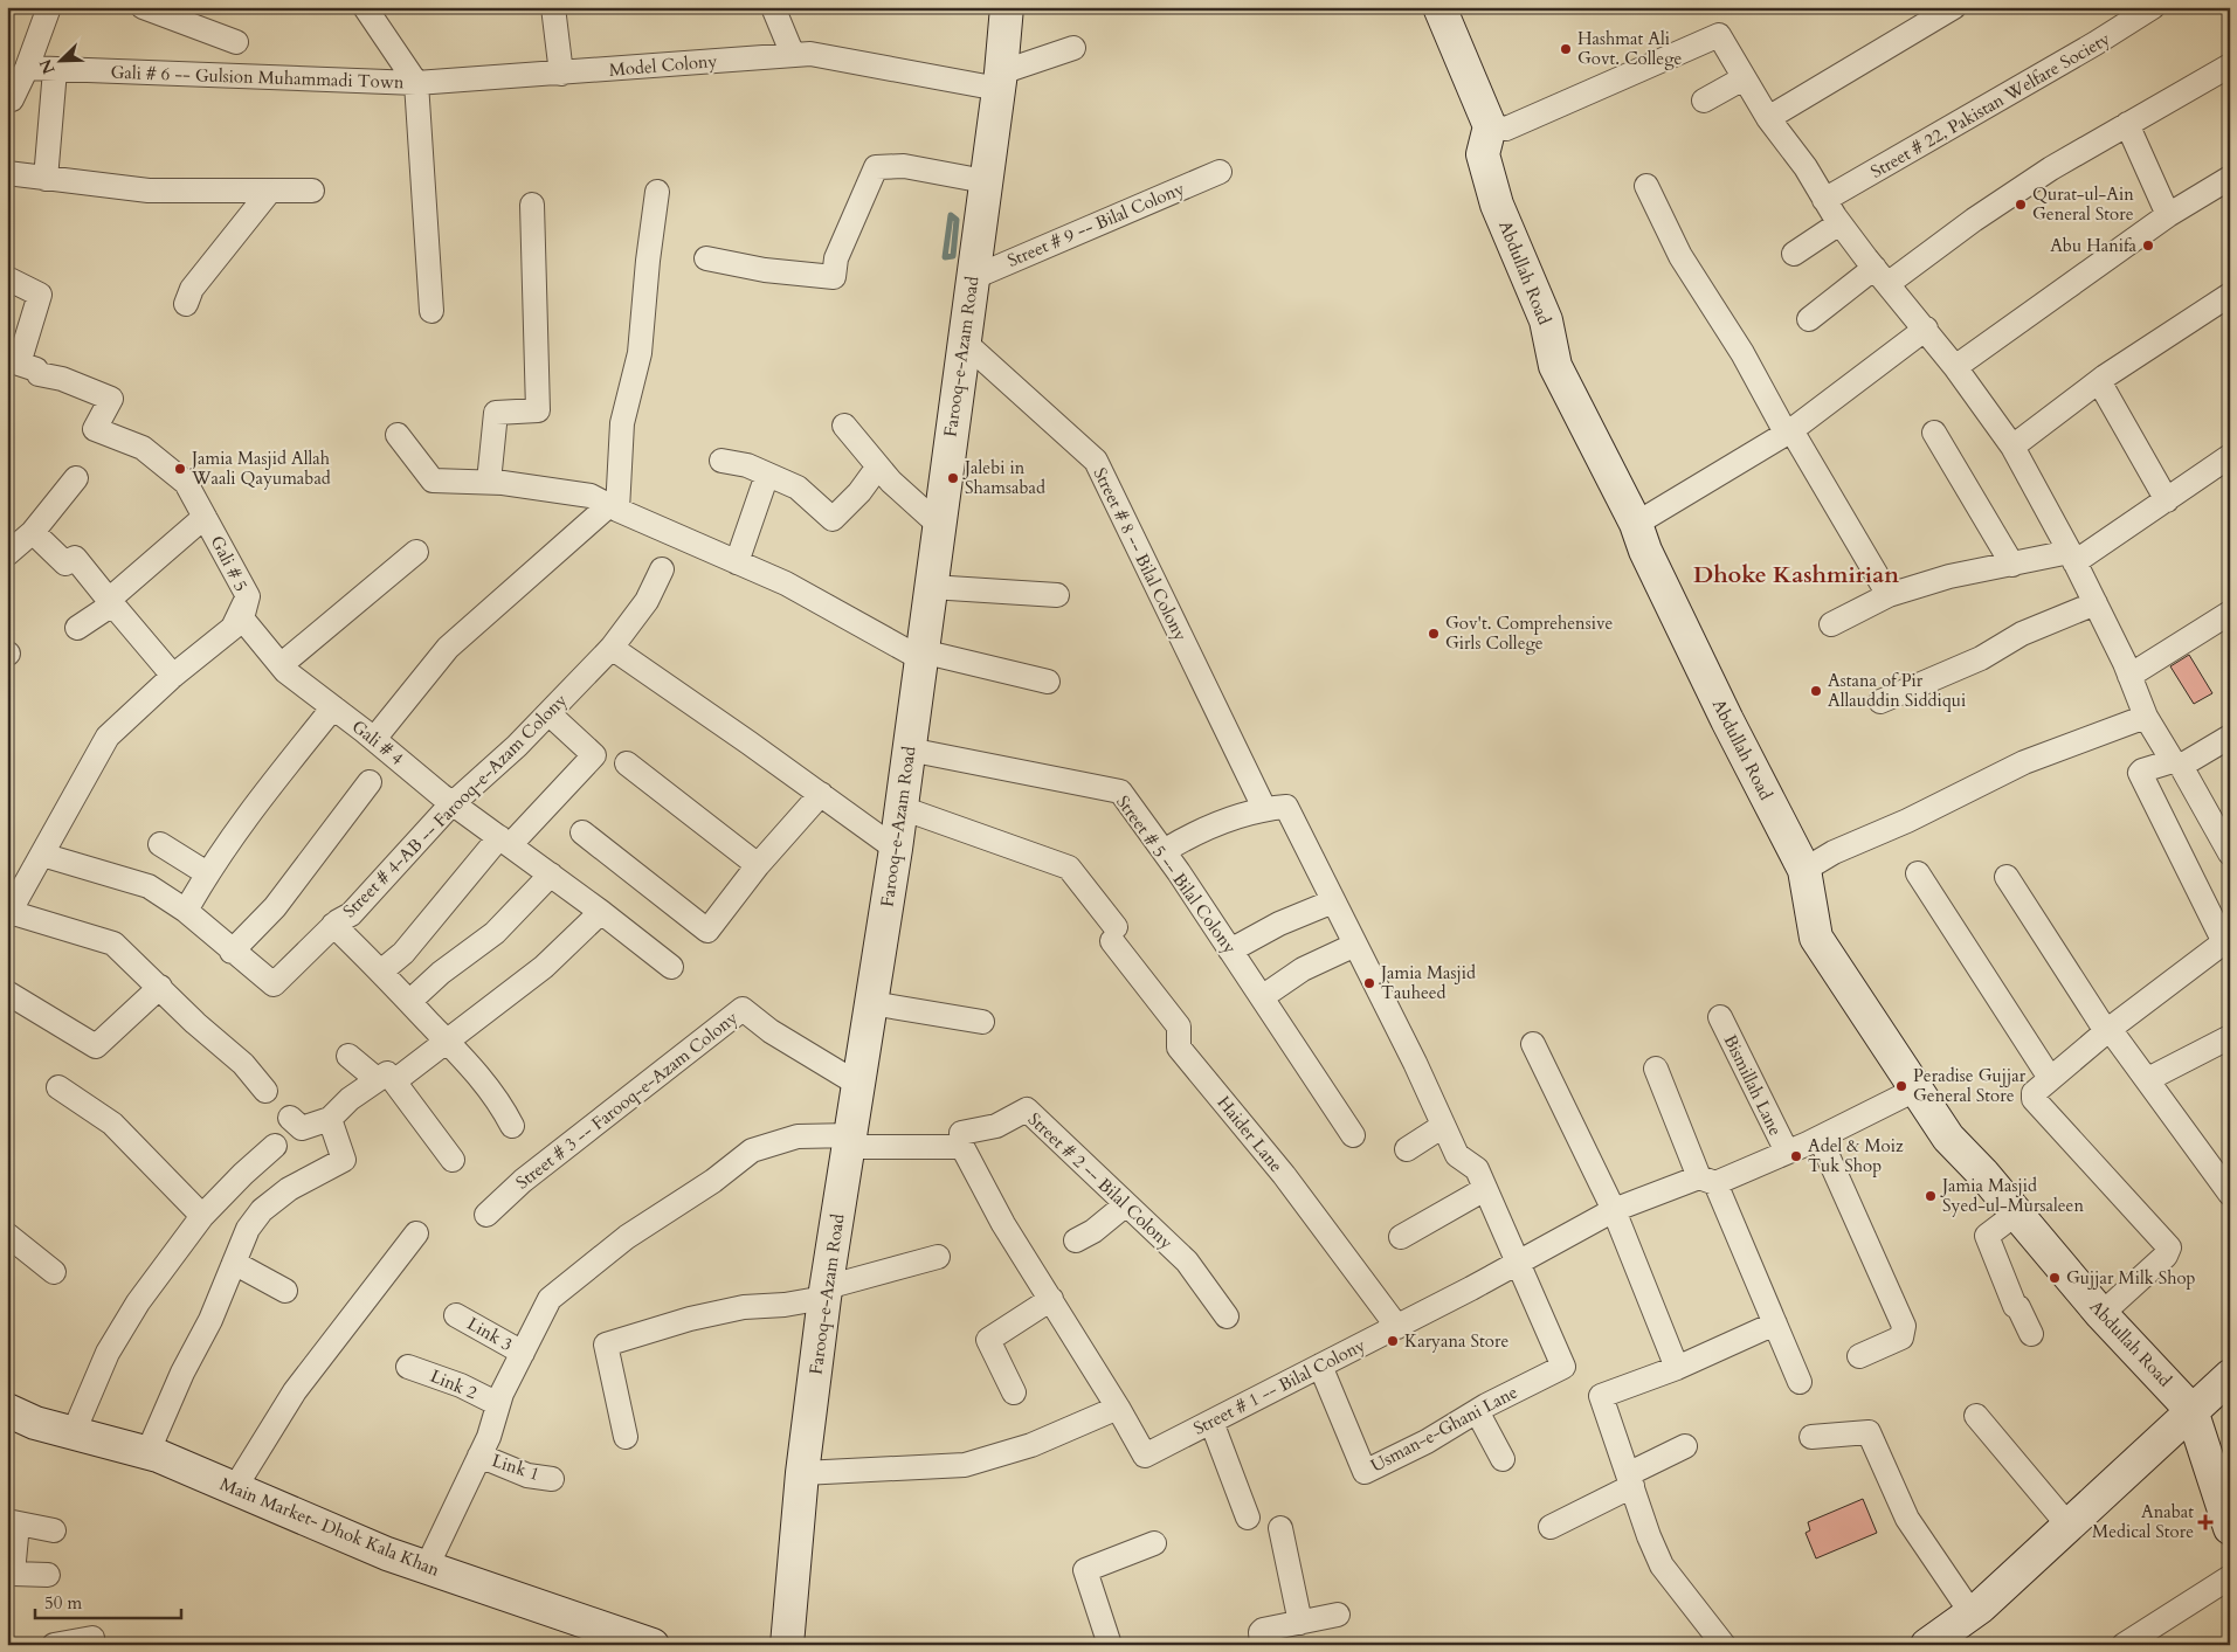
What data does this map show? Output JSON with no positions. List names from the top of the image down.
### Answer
{
  "streets": {
    "street": [
      "Model Colony",
      "Gali # 6 -- Gulsion Muhammadi Town",
      "Street # 22, Pakistan Welfare Society",
      "Street # 9 -- Bilal Colony",
      "Abdullah Road",
      "Farooq-e-Azam Road",
      "Street # 8 -- Bilal Colony",
      "Gali # 5",
      "Gali # 4",
      "Street # 4-AB -- Farooq-e-Azam Colony",
      "Street # 5 -- Bilal Colony",
      "Bismillah Lane",
      "Street # 3 -- Farooq-e-Azam Colony",
      "Haider Lane",
      "Street # 2 -- Bilal Colony",
      "Link 3",
      "Link 2",
      "Street # 1 -- Bilal Colony",
      "Usman-e-Ghani Lane",
      "Link 1",
      "Main Market- Dhok Kala Khan"
    ]
  },
  "crossings": [
    ["Model Colony", "Gali # 6 -- Gulsion Muhammadi Town"],
    ["Model Colony", "Farooq-e-Azam Road"],
    ["Street # 9 -- Bilal Colony", "Farooq-e-Azam Road"],
    ["Abdullah Road", "Street # 1 -- Bilal Colony"],
    ["Farooq-e-Azam Road", "Street # 8 -- Bilal Colony"],
    ["Farooq-e-Azam Road", "Street # 5 -- Bilal Colony"],
    ["Farooq-e-Azam Road", "Street # 3 -- Farooq-e-Azam Colony"],
    ["Farooq-e-Azam Road", "Haider Lane"],
    ["Gali # 5", "Gali # 4"],
    ["Gali # 4", "Street # 4-AB -- Farooq-e-Azam Colony"],
    ["Bismillah Lane", "Street # 1 -- Bilal Colony"],
    ["Haider Lane", "Street # 1 -- Bilal Colony"],
    ["Street # 1 -- Bilal Colony", "Usman-e-Ghani Lane"]
  ],
  "districts": ["Dhoke Kashmirian"],
  "places": {
    "other": [
      "Hashmat Ali Govt. College",
      "Qurat-ul-Ain General Store",
      "Abu Hanifa",
      "Jamia Masjid Allah Waali Qayumabad",
      "Jalebi in Shamsabad",
      "Gov't. Comprehensive Girls College",
      "Astana of Pir Allauddin Siddiqui",
      "Jamia Masjid Tauheed",
      "Peradise Gujjar General Store",
      "Adel & Moiz Tuk Shop",
      "Jamia Masjid Syed-ul-Mursaleen",
      "Gujjar Milk Shop",
      "Karyana Store"
    ],
    "health": ["Anabat Medical Store"]
  },
  "scale_bar": "50 m",
  "north": "bottom left"
}
